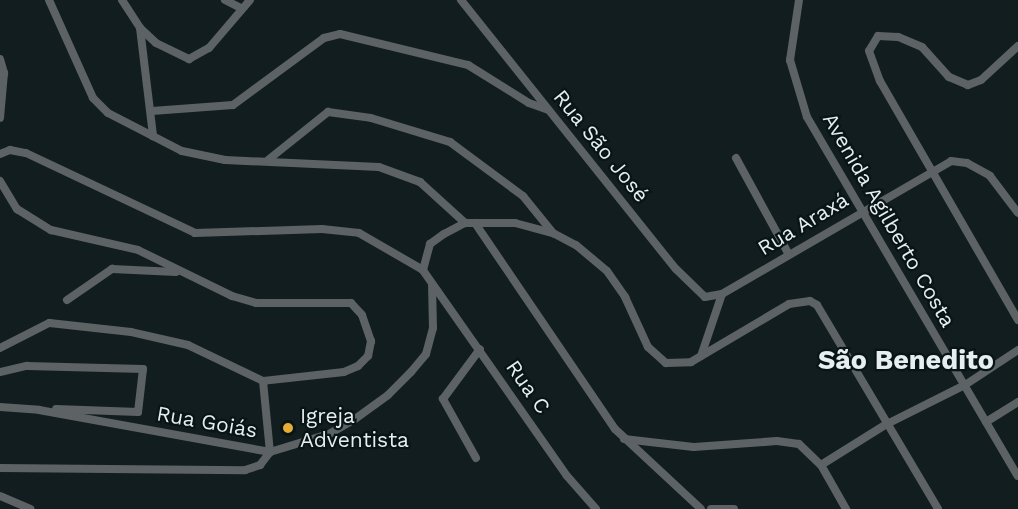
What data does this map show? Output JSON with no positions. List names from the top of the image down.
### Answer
{
  "streets": {
    "street": [
      "Rua São José",
      "Avenida Agilberto Costa",
      "Rua Araxá",
      "Rua C",
      "Rua Goiás"
    ]
  },
  "crossings": [
    ["Rua São José", "Rua Araxá"],
    ["Avenida Agilberto Costa", "Rua Araxá"],
    ["Rua C", "Rua Goiás"]
  ],
  "districts": ["São Benedito"],
  "places": ["Igreja Adventista"]
}
